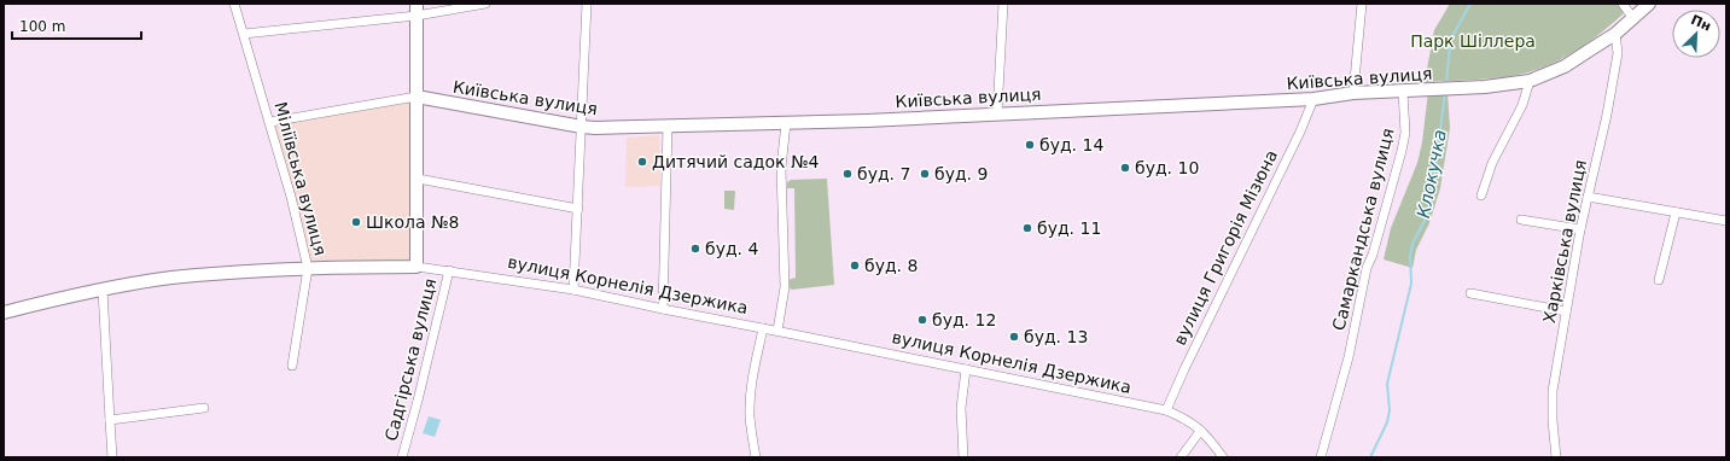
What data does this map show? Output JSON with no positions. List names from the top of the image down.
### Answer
{
  "streets": {
    "street": [
      "Київська вулиця",
      "Міліївська вулиця",
      "Самаркандська вулиця",
      "Харківська вулиця",
      "вулиця Григорія Мізюна",
      "вулиця Корнелія Дзержика",
      "Садгірська вулиця"
    ]
  },
  "crossings": [
    ["Київська вулиця", "Міліївська вулиця"],
    ["Київська вулиця", "Самаркандська вулиця"],
    ["Київська вулиця", "Харківська вулиця"],
    ["Київська вулиця", "вулиця Григорія Мізюна"],
    ["Міліївська вулиця", "вулиця Корнелія Дзержика"],
    ["вулиця Григорія Мізюна", "вулиця Корнелія Дзержика"],
    ["вулиця Корнелія Дзержика", "Садгірська вулиця"]
  ],
  "water": ["Клокучка"],
  "parks": ["Парк Шіллера"],
  "places": [
    "буд. 14",
    "Дитячий садок №4",
    "буд. 10",
    "буд. 7",
    "буд. 9",
    "Школа №8",
    "буд. 11",
    "буд. 4",
    "буд. 8",
    "буд. 12",
    "буд. 13"
  ],
  "scale_bar": "100 m",
  "north": "top right"
}
